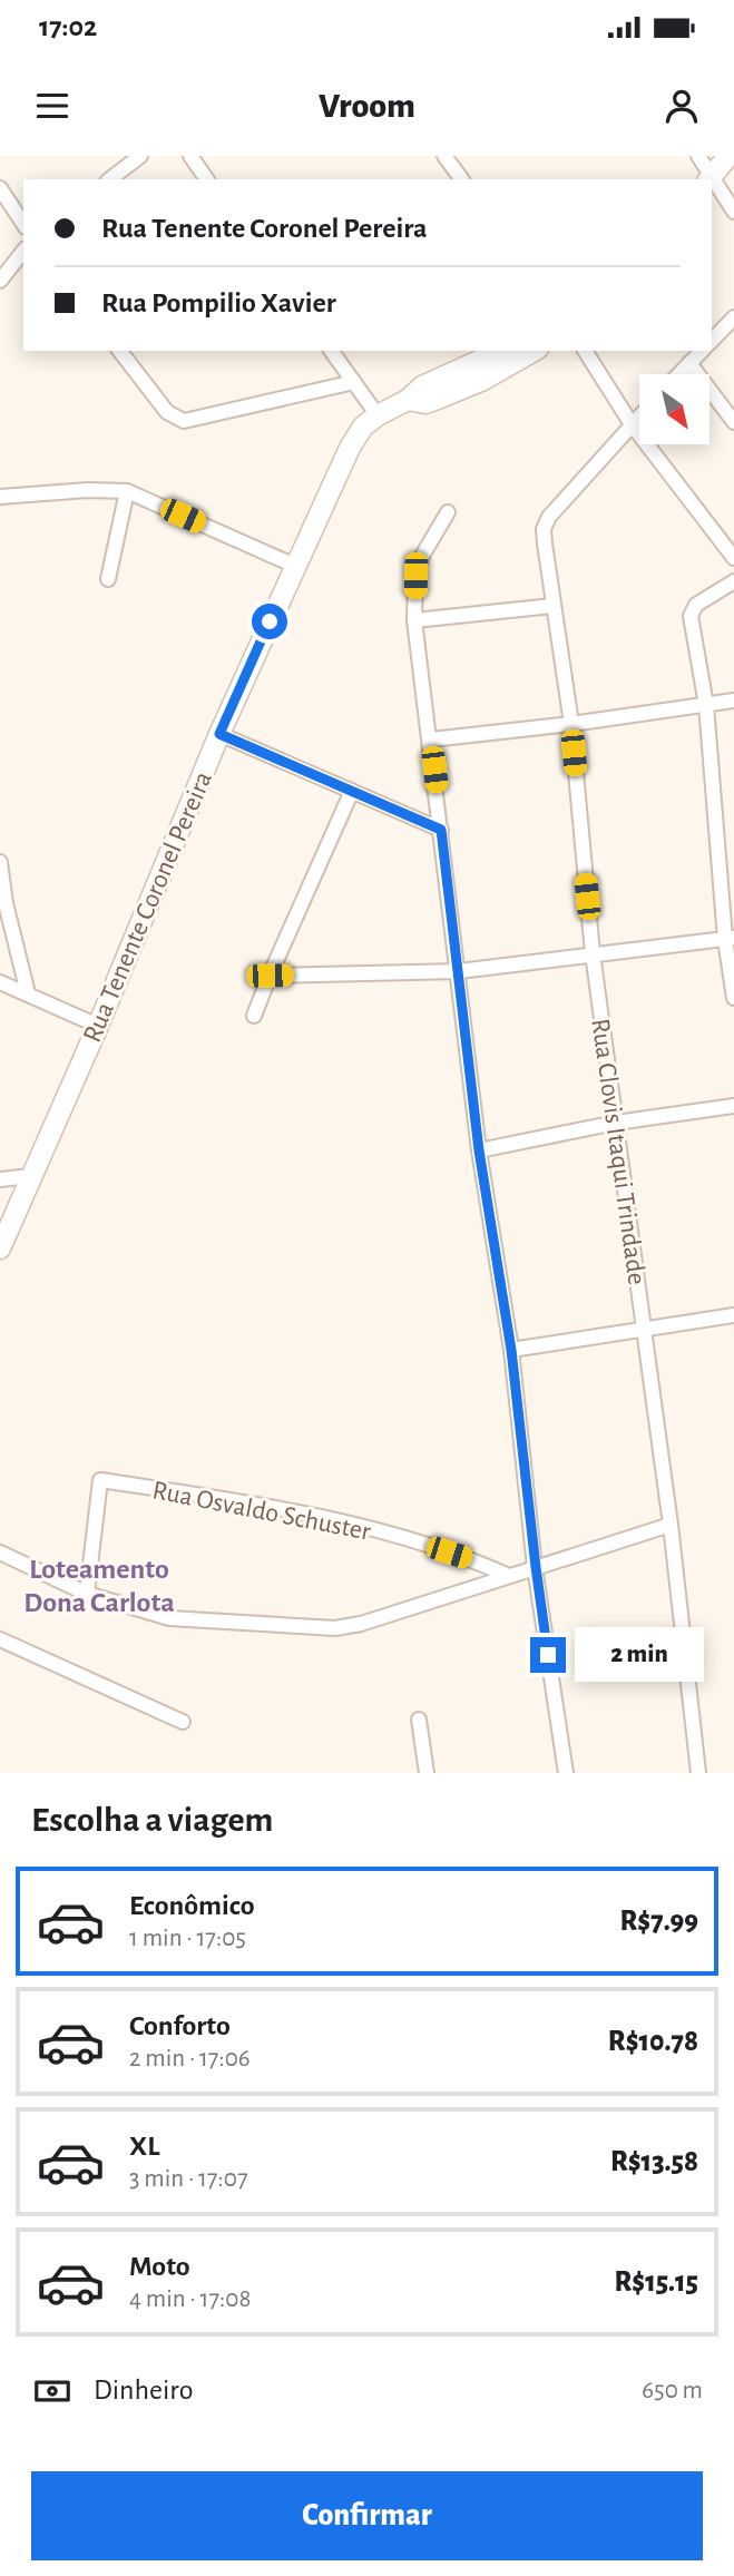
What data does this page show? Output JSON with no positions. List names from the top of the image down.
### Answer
{
  "streets": {
    "main road": ["Rua Tenente Coronel Pereira"],
    "street": ["Rua Clovis Itaqui Trindade", "Rua Osvaldo Schuster"]
  },
  "districts": ["Loteamento Dona Carlota"],
  "north": "bottom right",
  "page": {
    "status": "17:02",
    "header": "Vroom",
    "banner": ["Rua Tenente Coronel Pereira", "Rua Pompilio Xavier"],
    "bubble": "2 min",
    "heading": "Escolha a viagem",
    "list": [
      {
        "name": "Econômico",
        "note": "1 min · 17:05",
        "value": "R$7.99"
      },
      {
        "name": "Conforto",
        "note": "2 min · 17:06",
        "value": "R$10.78"
      },
      {
        "name": "XL",
        "note": "3 min · 17:07",
        "value": "R$13.58"
      },
      {
        "name": "Moto",
        "note": "4 min · 17:08",
        "value": "R$15.15"
      }
    ],
    "pay": ["Dinheiro", "650 m"],
    "buttons": "Confirmar"
  }
}
